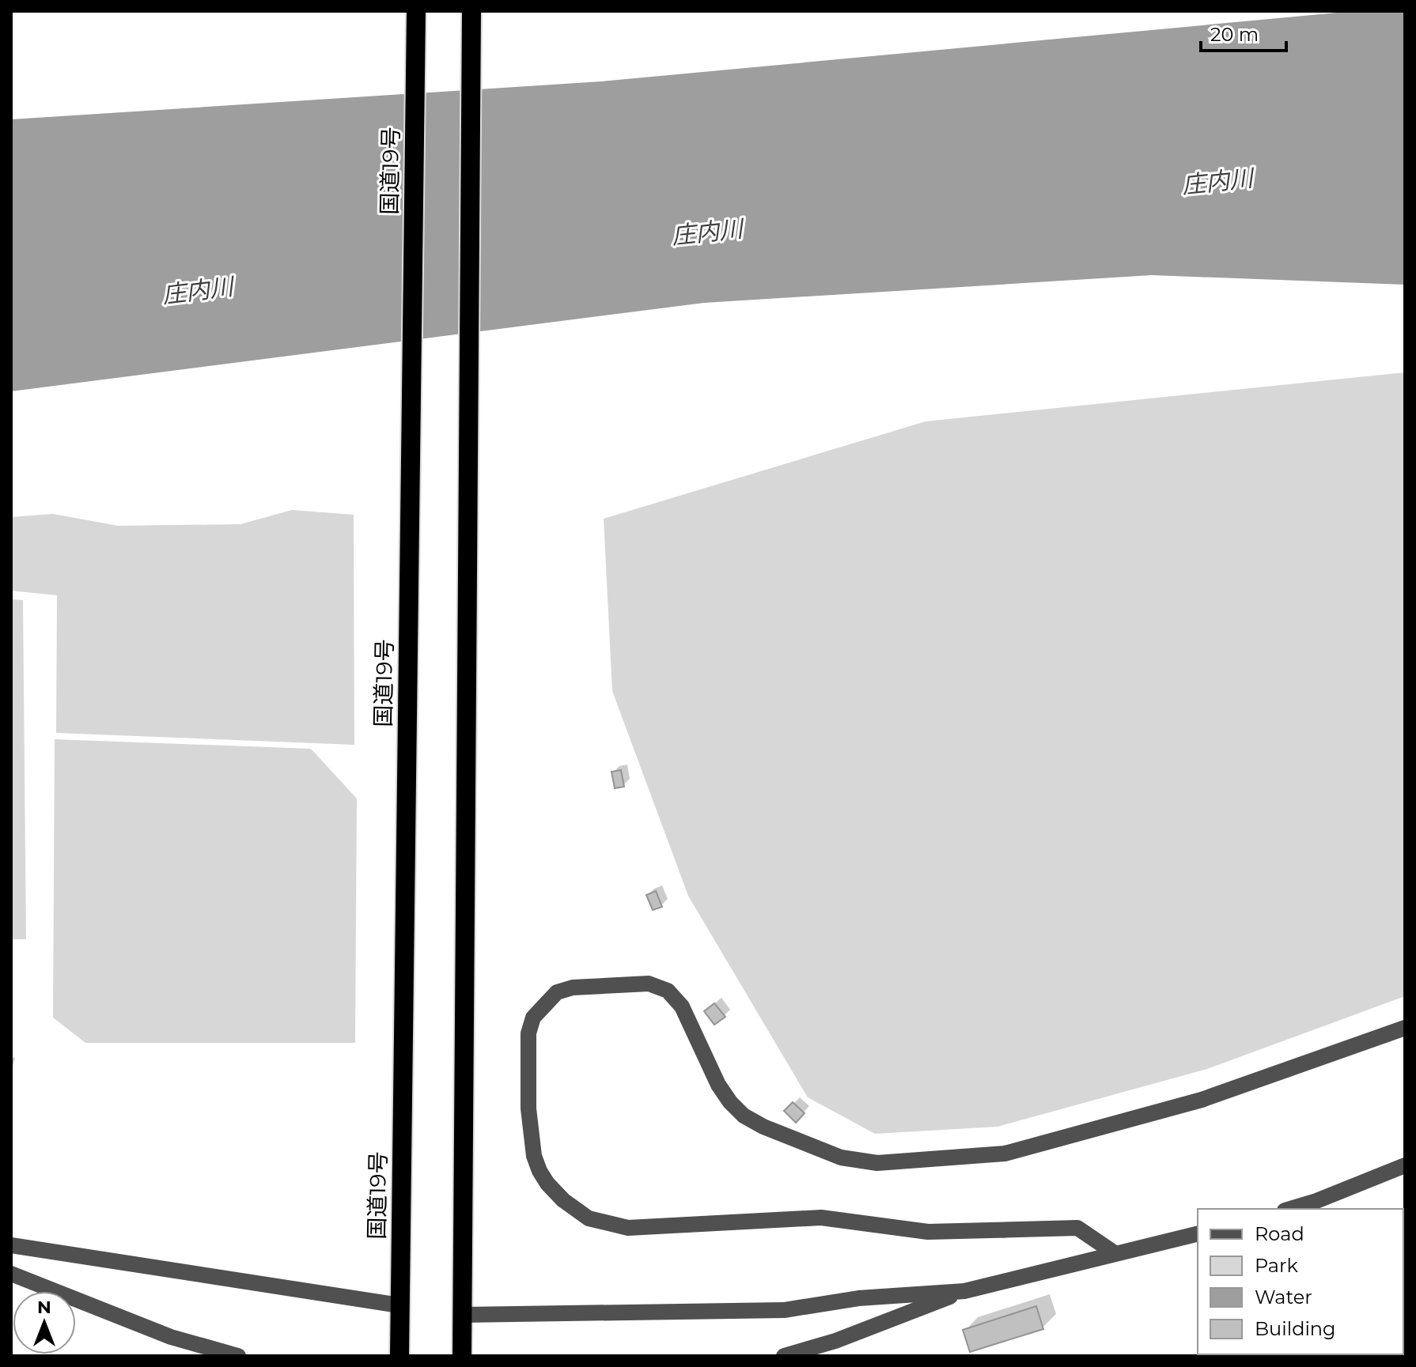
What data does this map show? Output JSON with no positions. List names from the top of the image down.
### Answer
{
  "streets": {
    "highway": ["国道19号"]
  },
  "water": ["庄内川"],
  "legend": [
    "Road",
    "Park",
    "Water",
    "Building"
  ],
  "scale_bar": "20 m",
  "north": "top"
}
